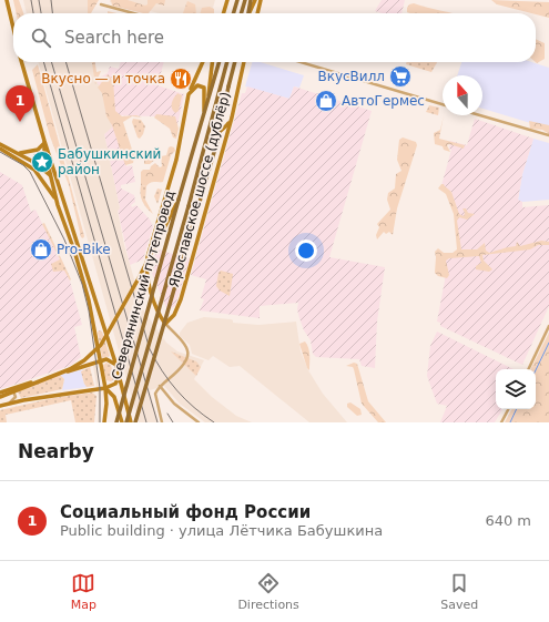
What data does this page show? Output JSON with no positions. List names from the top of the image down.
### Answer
{
  "streets": {
    "main road": ["Ярославское шоссе (дублёр)", "Северянинский путепровод"]
  },
  "places": {
    "supermarket": ["ВкусВилл"],
    "restaurant": ["Вкусно — и точка"],
    "shop": ["АвтоГермес", "Pro-Bike"],
    "place": ["Бабушкинский район"]
  },
  "north": "top",
  "page": {
    "search": "Search here",
    "pins": "1",
    "heading": "Nearby",
    "list": [
      {
        "mark": "1",
        "name": "Социальный фонд России",
        "note": "Public building · улица Лётчика Бабушкина",
        "value": "640 m"
      }
    ],
    "nav": ["Map", "Directions", "Saved"]
  }
}
